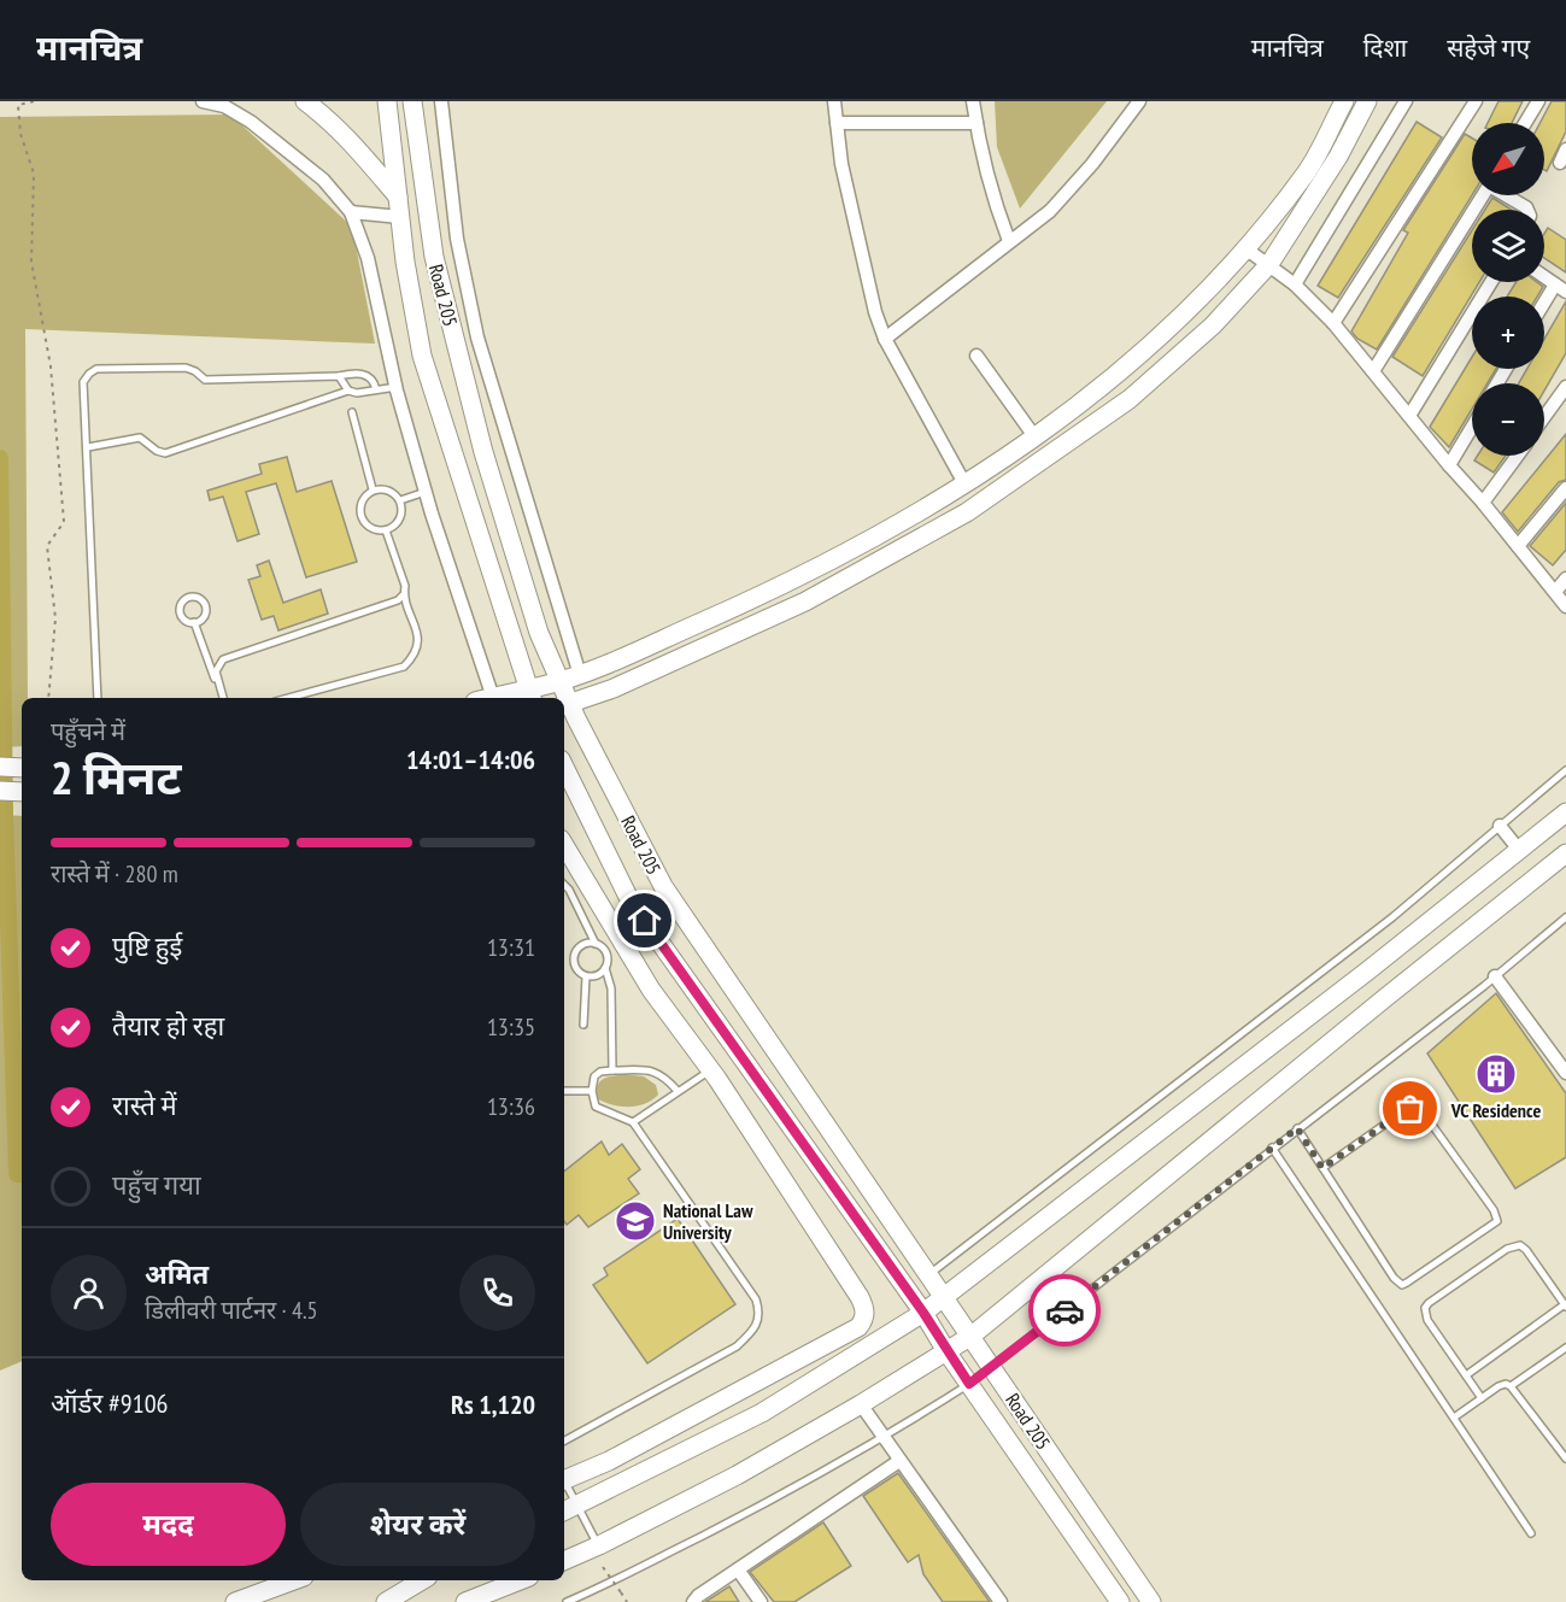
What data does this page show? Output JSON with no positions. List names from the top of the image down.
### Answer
{
  "streets": {
    "main road": ["Road 205"]
  },
  "places": {
    "building": ["VC Residence"],
    "school or university": ["National Law University"]
  },
  "north": "bottom left",
  "page": {
    "header": "मानचित्र",
    "nav": ["मानचित्र", "दिशा", "सहेजे गए"],
    "map_buttons": ["+", "−"],
    "heading": ["2 मिनट", "पहुँचने में", "14:01–14:06"],
    "panel": [
      "अमित",
      "डिलीवरी पार्टनर · 4.5",
      "ऑर्डर #9106",
      "Rs 1,120"
    ],
    "bar": "रास्ते में · 280 m",
    "list": [
      ["पुष्टि हुई", "13:31"],
      ["तैयार हो रहा", "13:35"],
      ["रास्ते में", "13:36"],
      "पहुँच गया"
    ],
    "buttons": ["मदद", "शेयर करें"]
  }
}
